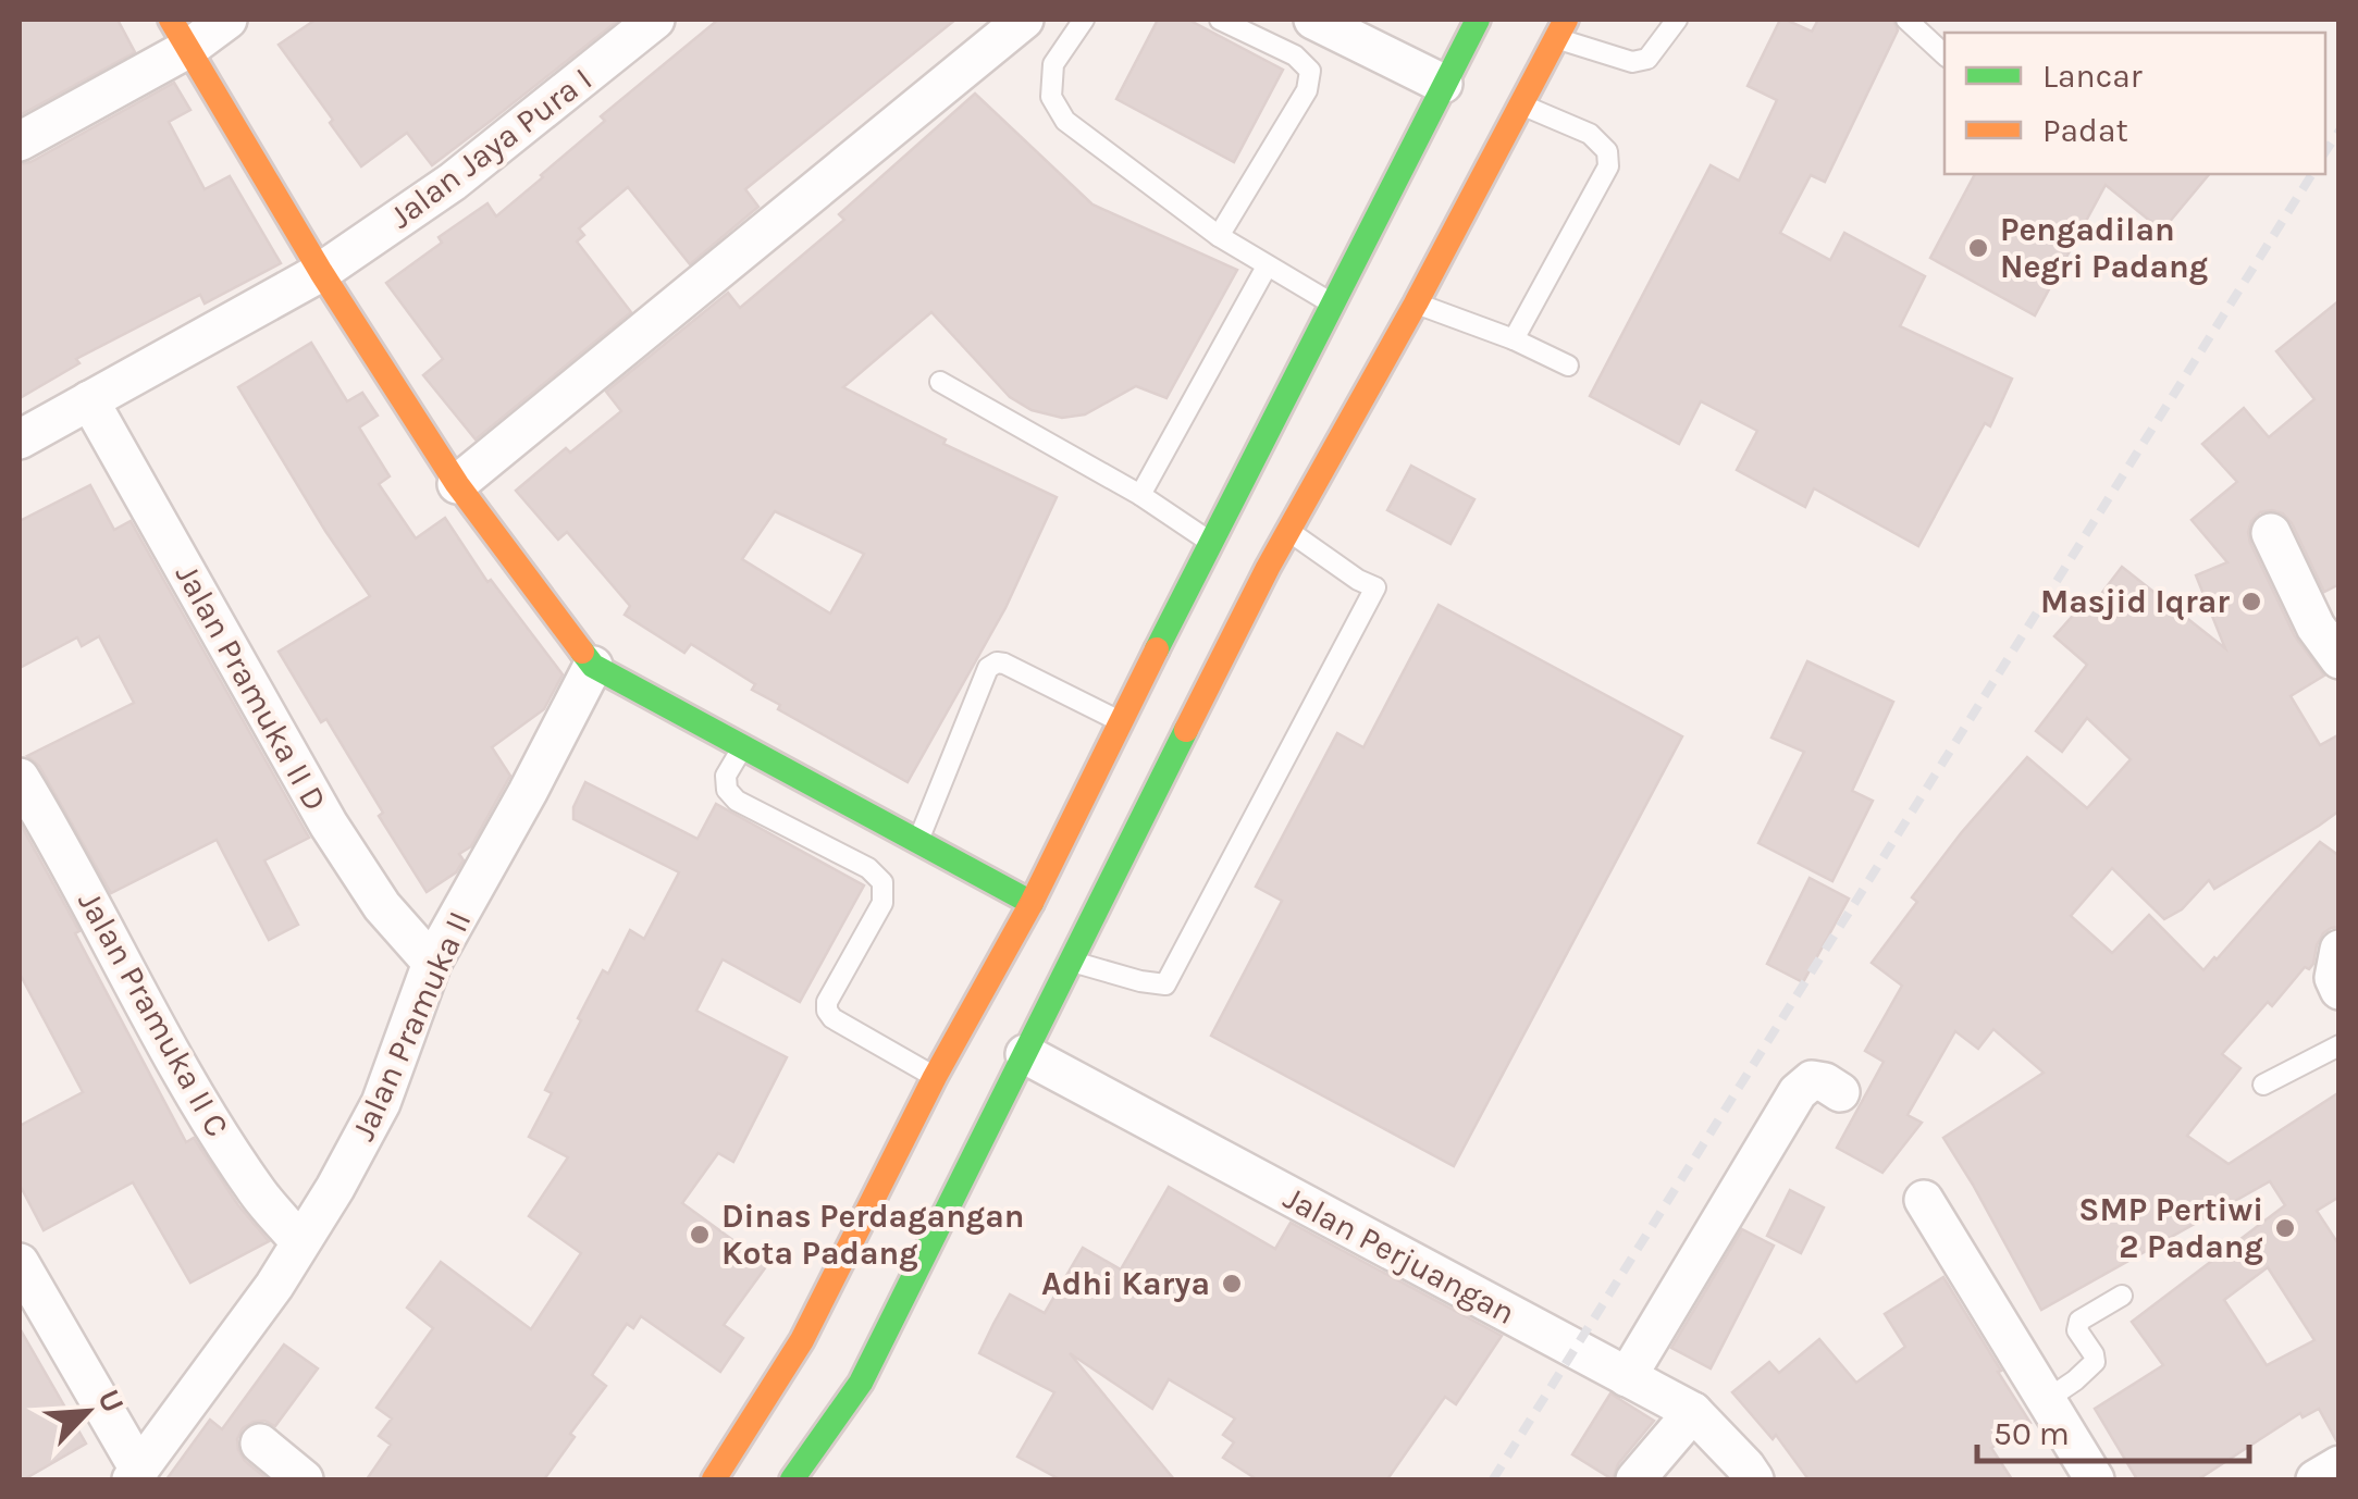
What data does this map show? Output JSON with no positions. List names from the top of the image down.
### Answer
{
  "streets": {
    "street": [
      "Jalan Jaya Pura I",
      "Jalan Pramuka II D",
      "Jalan Pramuka II C",
      "Jalan Pramuka II",
      "Jalan Perjuangan"
    ]
  },
  "crossings": [
    ["Jalan Jaya Pura I", "Jalan Pramuka II D"],
    ["Jalan Pramuka II D", "Jalan Pramuka II"],
    ["Jalan Pramuka II C", "Jalan Pramuka II"]
  ],
  "places": [
    "Pengadilan Negri Padang",
    "Masjid Iqrar",
    "SMP Pertiwi 2 Padang",
    "Dinas Perdagangan Kota Padang",
    "Adhi Karya"
  ],
  "legend": ["Lancar", "Padat"],
  "scale_bar": "50 m",
  "north": "top right"
}
